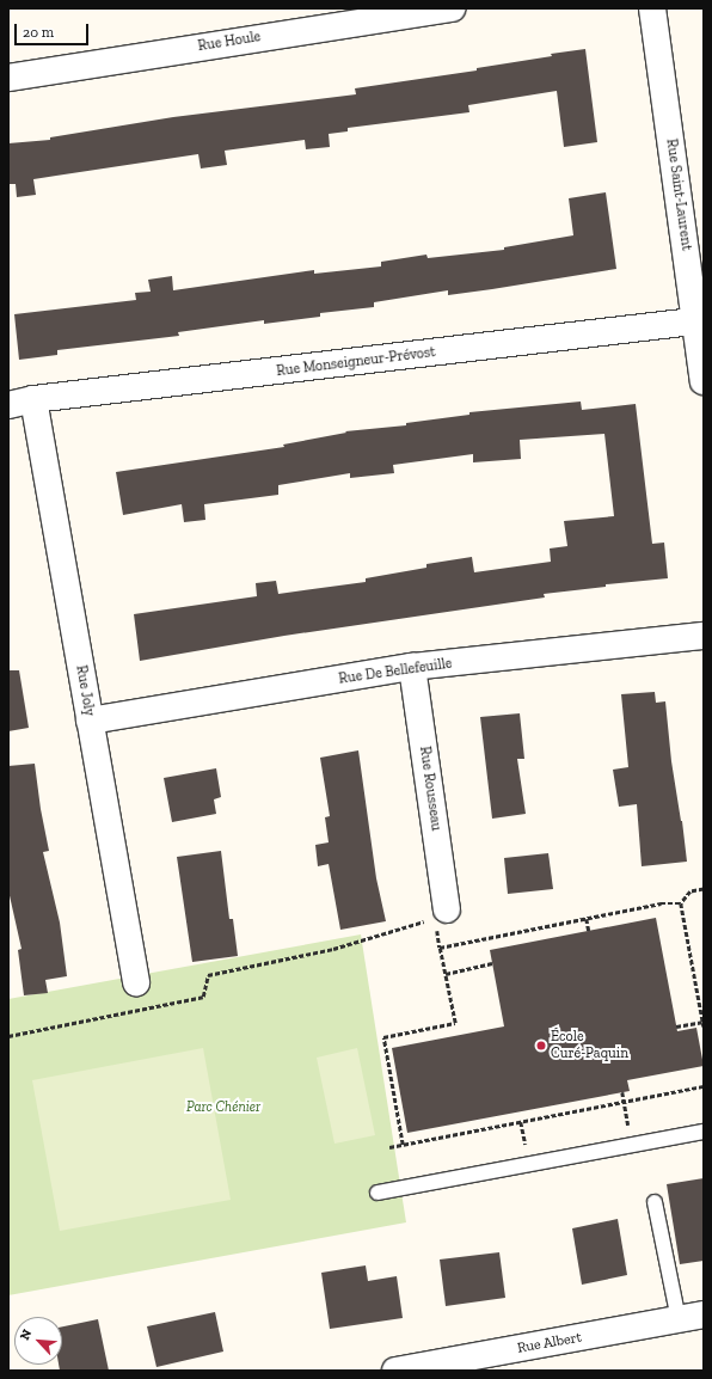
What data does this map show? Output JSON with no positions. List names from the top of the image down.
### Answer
{
  "streets": {
    "street": [
      "Rue Houle",
      "Rue Saint-Laurent",
      "Rue Monseigneur-Prévost",
      "Rue De Bellefeuille",
      "Rue Joly",
      "Rue Rousseau",
      "Rue Albert"
    ]
  },
  "crossings": [
    ["Rue Saint-Laurent", "Rue Monseigneur-Prévost"],
    ["Rue Monseigneur-Prévost", "Rue Joly"],
    ["Rue De Bellefeuille", "Rue Joly"],
    ["Rue De Bellefeuille", "Rue Rousseau"]
  ],
  "parks": ["Parc Chénier"],
  "places": ["École Curé-Paquin"],
  "scale_bar": "20 m",
  "north": "top left"
}
